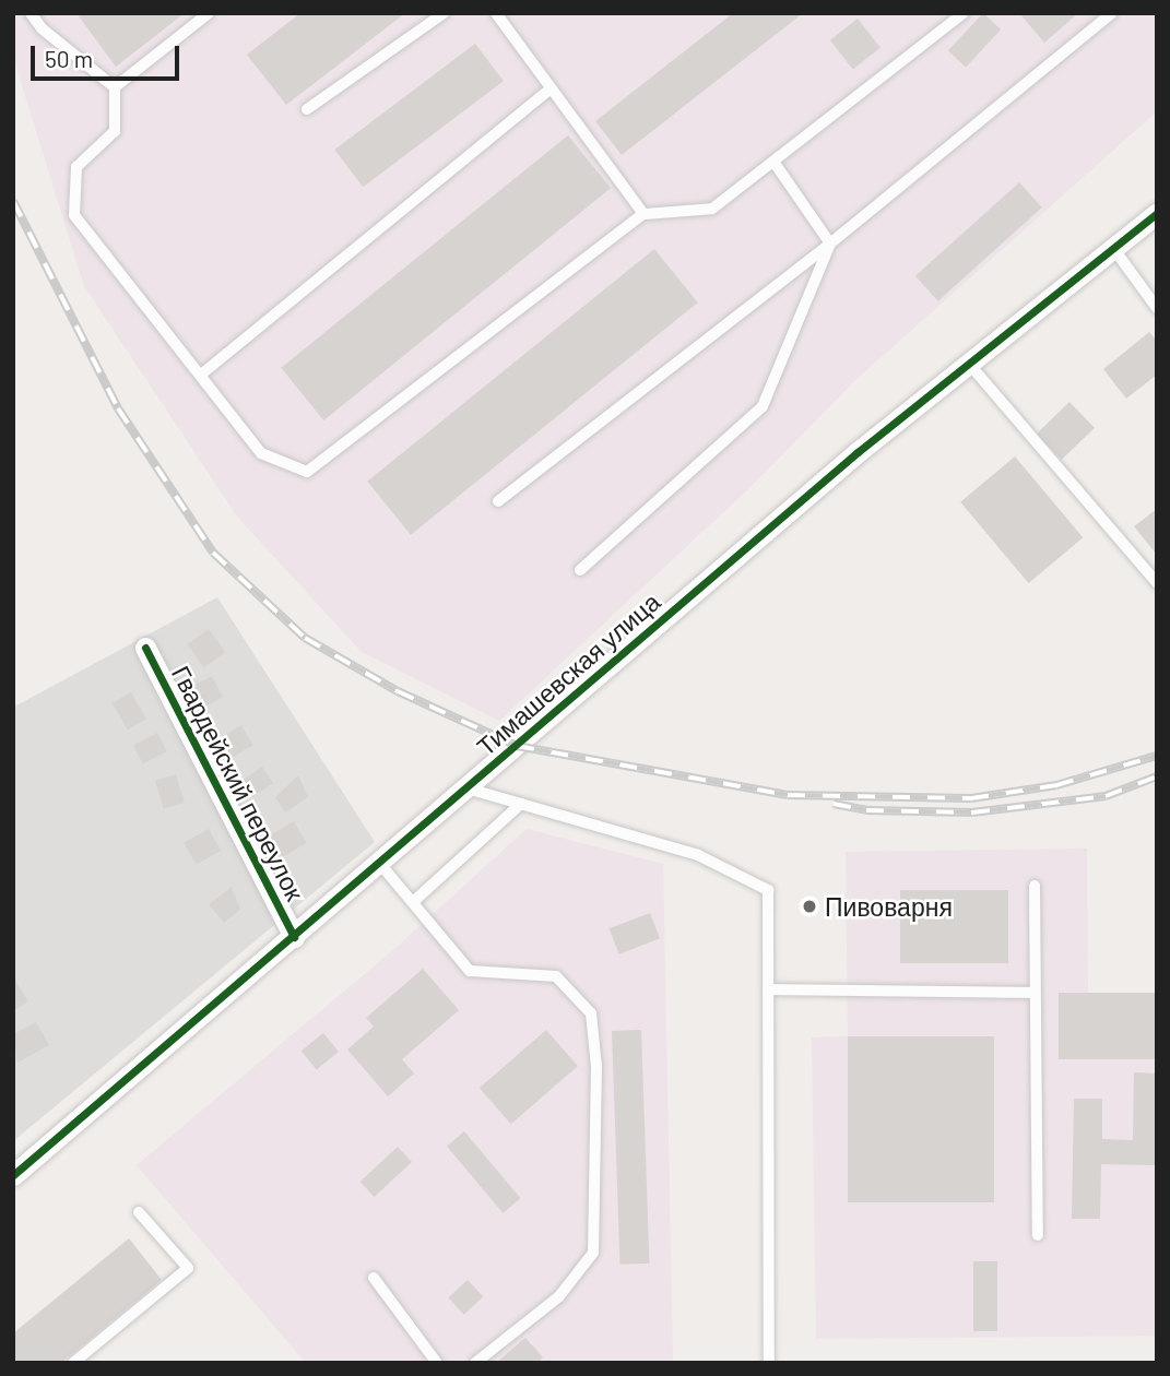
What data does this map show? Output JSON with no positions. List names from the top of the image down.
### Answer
{
  "streets": {
    "street": ["Тимашевская улица", "Гвардейский переулок"]
  },
  "crossings": [
    ["Тимашевская улица", "Гвардейский переулок"]
  ],
  "places": ["Пивоварня"],
  "scale_bar": "50 m"
}
